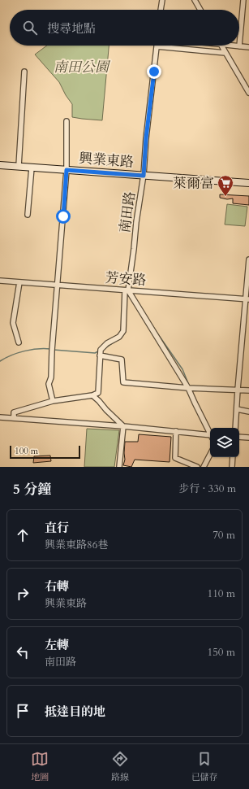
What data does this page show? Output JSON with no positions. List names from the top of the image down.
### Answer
{
  "streets": {
    "street": ["興業東路", "南田路", "芳安路"]
  },
  "crossings": [
    ["興業東路", "南田路"],
    ["南田路", "芳安路"]
  ],
  "parks": ["南田公園"],
  "places": {
    "supermarket": ["萊爾富"]
  },
  "scale_bar": "100 m",
  "page": {
    "search": "搜尋地點",
    "scale": "100 m",
    "heading": ["5 分鐘", "步行 · 330 m"],
    "list": [
      ["直行", "興業東路86巷", "70 m"],
      ["右轉", "興業東路", "110 m"],
      ["左轉", "南田路", "150 m"],
      "抵達目的地"
    ],
    "nav": ["地圖", "路線", "已儲存"]
  }
}
